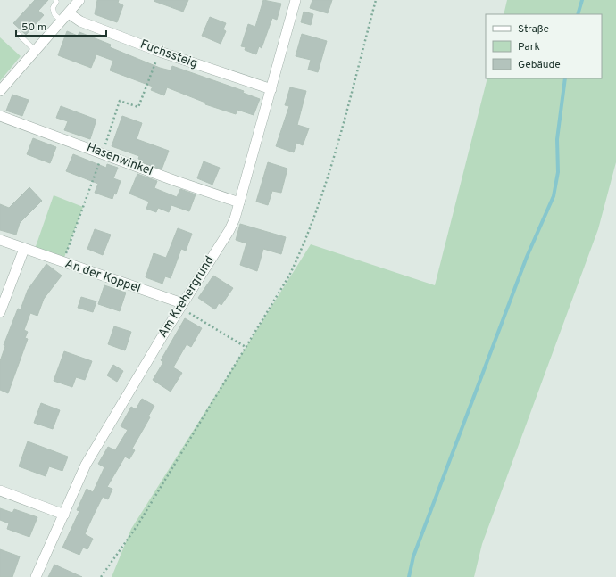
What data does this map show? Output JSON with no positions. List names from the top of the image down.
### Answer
{
  "streets": {
    "street": [
      "Fuchssteig",
      "Hasenwinkel",
      "An der Koppel",
      "Am Krehergrund"
    ]
  },
  "crossings": [
    ["Fuchssteig", "Am Krehergrund"],
    ["Hasenwinkel", "Am Krehergrund"],
    ["An der Koppel", "Am Krehergrund"]
  ],
  "legend": ["Straße", "Park", "Gebäude"],
  "scale_bar": "50 m"
}
